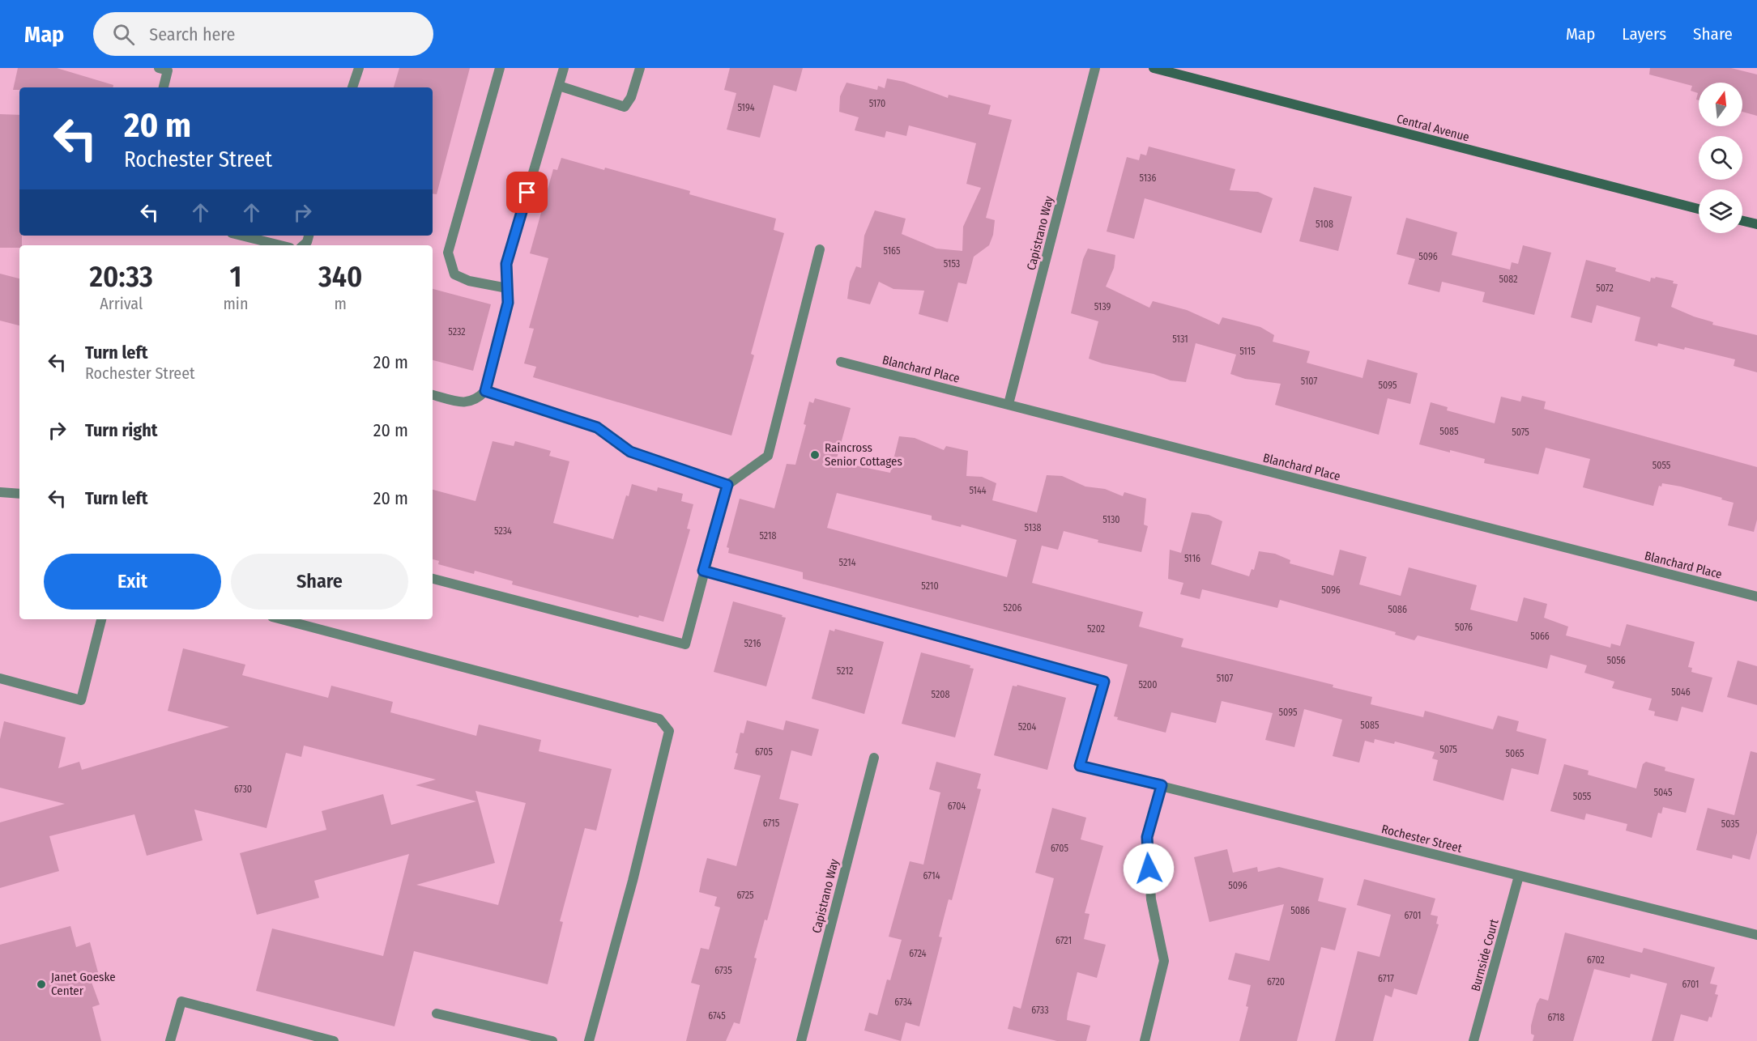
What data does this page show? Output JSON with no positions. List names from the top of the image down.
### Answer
{
  "streets": {
    "main road": ["Central Avenue"],
    "street": [
      "Capistrano Way",
      "Blanchard Place",
      "Rochester Street",
      "Burnside Court"
    ]
  },
  "crossings": [
    ["Capistrano Way", "Blanchard Place"],
    ["Rochester Street", "Burnside Court"]
  ],
  "places": ["Raincross Senior Cottages", "Janet Goeske Center"],
  "house_numbers": [
    "5170",
    "5194",
    "5136",
    "5108",
    "5165",
    "5096",
    "5153",
    "5082",
    "5072",
    "5139",
    "5232",
    "5131",
    "5115",
    "5107",
    "5095",
    "5085",
    "5075",
    "5055",
    "5144",
    "5130",
    "5138",
    "5234",
    "5218",
    "5116",
    "5214",
    "5210",
    "5096",
    "5206",
    "5086",
    "5076",
    "5202",
    "5066",
    "5216",
    "5056",
    "5212",
    "5107",
    "5200",
    "5046",
    "5208",
    "5095",
    "5085",
    "5204",
    "5075",
    "6705",
    "5065",
    "6730",
    "5045",
    "5055",
    "6704",
    "6715",
    "5035",
    "6705",
    "6714",
    "5096",
    "6725",
    "5086",
    "6701",
    "6721",
    "6724",
    "6702",
    "6735",
    "6717",
    "6720",
    "6701",
    "6734",
    "6733",
    "6745",
    "6718"
  ],
  "north": "top",
  "page": {
    "header": "Map",
    "search": "Search here",
    "nav": ["Map", "Layers", "Share"],
    "turn": ["20 m", "Rochester Street"],
    "eta": [
      "20:33",
      "Arrival",
      "1",
      "min",
      "340",
      "m"
    ],
    "list": [
      {
        "name": "Turn left",
        "note": "Rochester Street",
        "value": "20 m"
      },
      {
        "name": "Turn right",
        "value": "20 m"
      },
      {
        "name": "Turn left",
        "value": "20 m"
      }
    ],
    "buttons": ["Exit", "Share"]
  }
}
